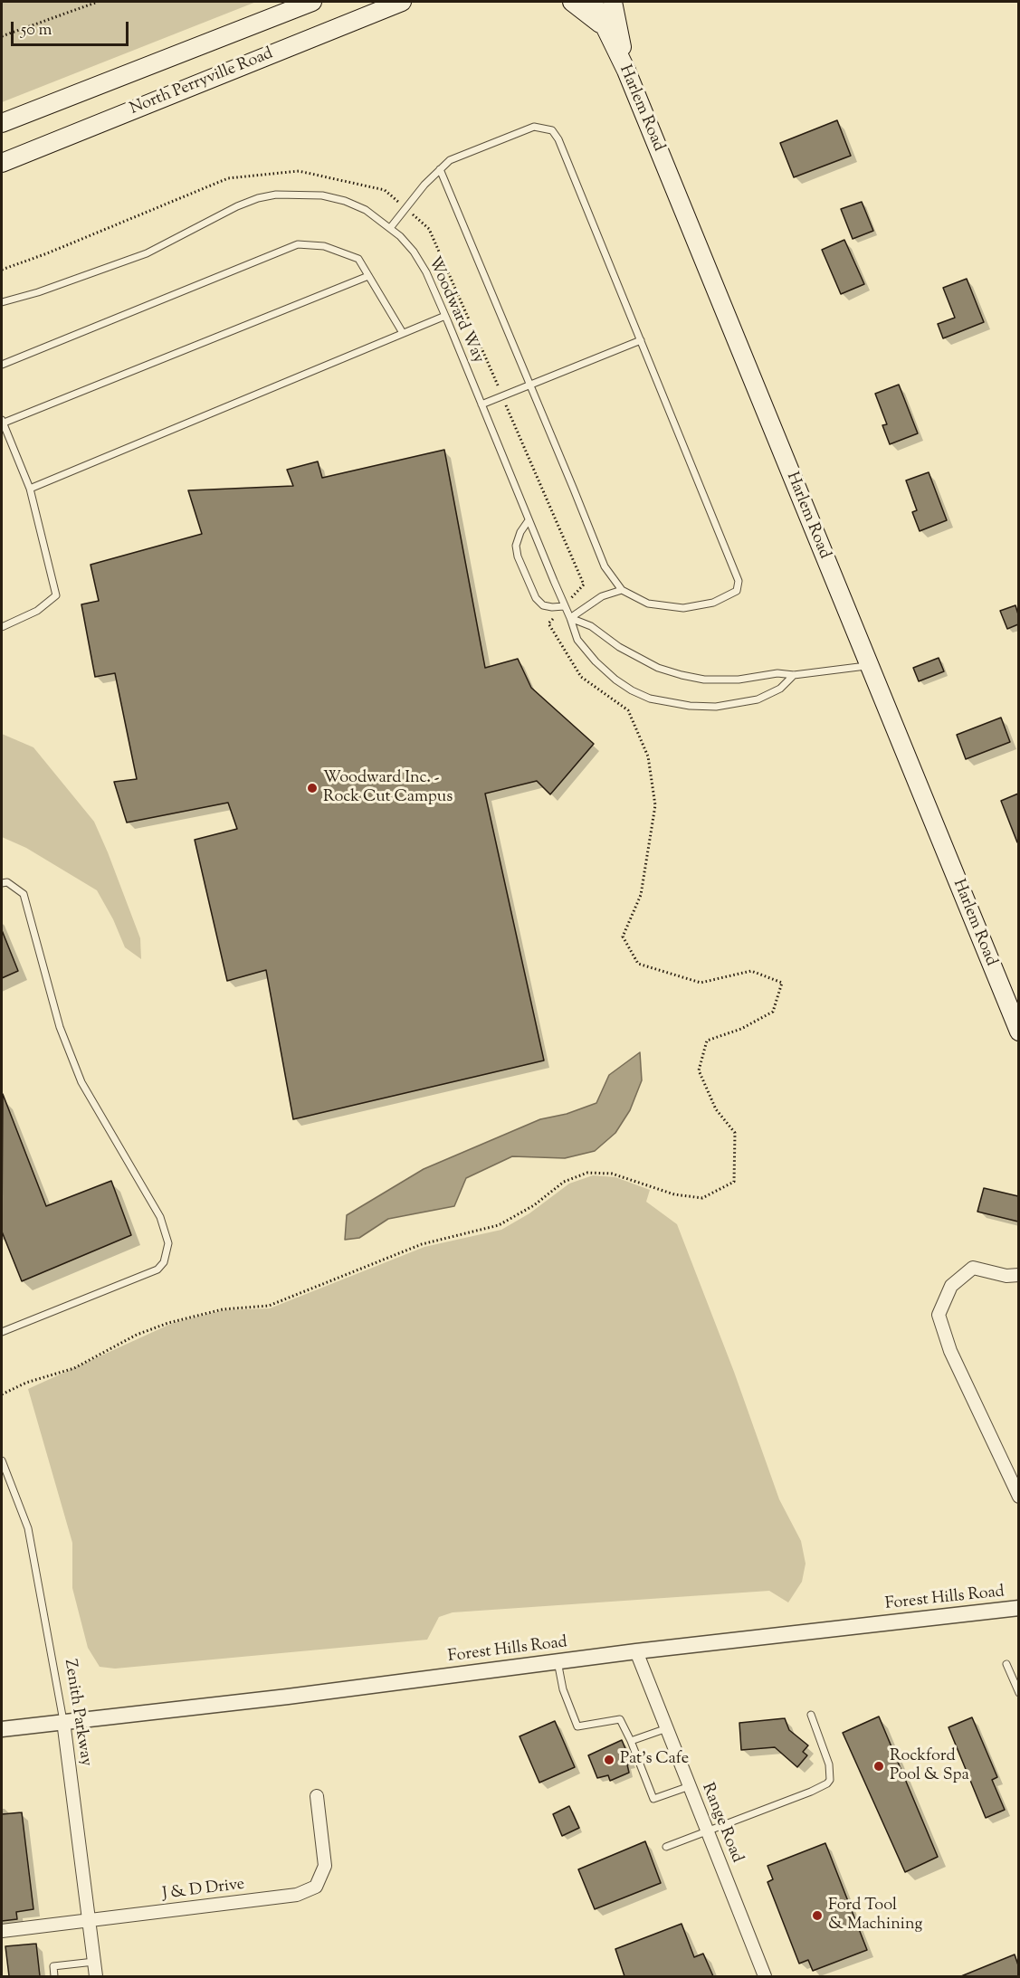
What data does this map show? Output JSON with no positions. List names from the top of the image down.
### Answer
{
  "streets": {
    "main road": ["North Perryville Road", "Harlem Road"],
    "street": [
      "Forest Hills Road",
      "Zenith Parkway",
      "Range Road",
      "J & D Drive"
    ],
    "lane": ["Woodward Way"]
  },
  "crossings": [
    ["Forest Hills Road", "Zenith Parkway"],
    ["Forest Hills Road", "Range Road"],
    ["Zenith Parkway", "J & D Drive"]
  ],
  "places": [
    "Woodward Inc. - Rock Cut Campus",
    "Pat's Cafe",
    "Rockford Pool & Spa",
    "Ford Tool & Machining"
  ],
  "scale_bar": "50 m"
}
